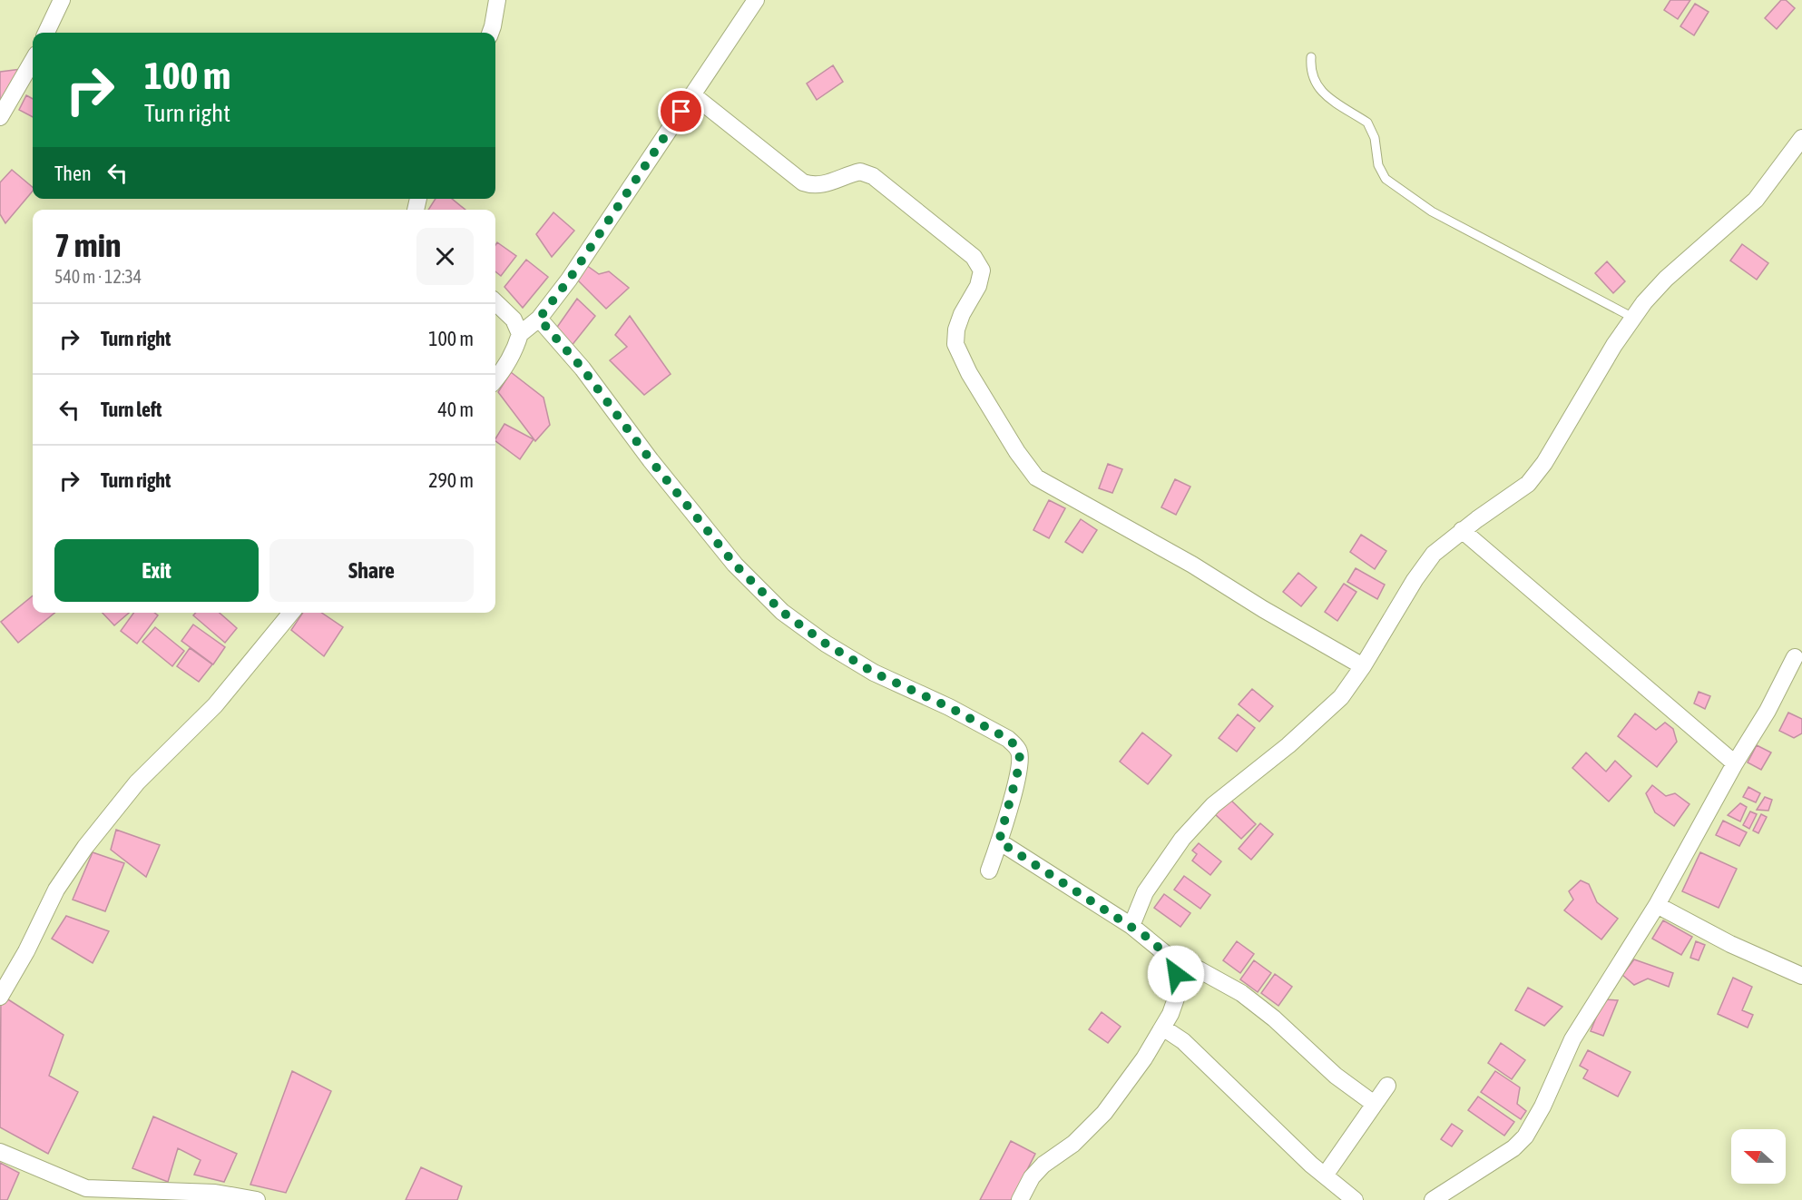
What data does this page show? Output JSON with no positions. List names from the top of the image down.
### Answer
{
  "north": "left",
  "page": {
    "turn": ["100 m", "Turn right"],
    "then": "Then",
    "heading": ["7 min", "540 m · 12:34"],
    "list": [
      {
        "name": "Turn right",
        "value": "100 m"
      },
      {
        "name": "Turn left",
        "value": "40 m"
      },
      {
        "name": "Turn right",
        "value": "290 m"
      }
    ],
    "buttons": ["Exit", "Share"]
  }
}
